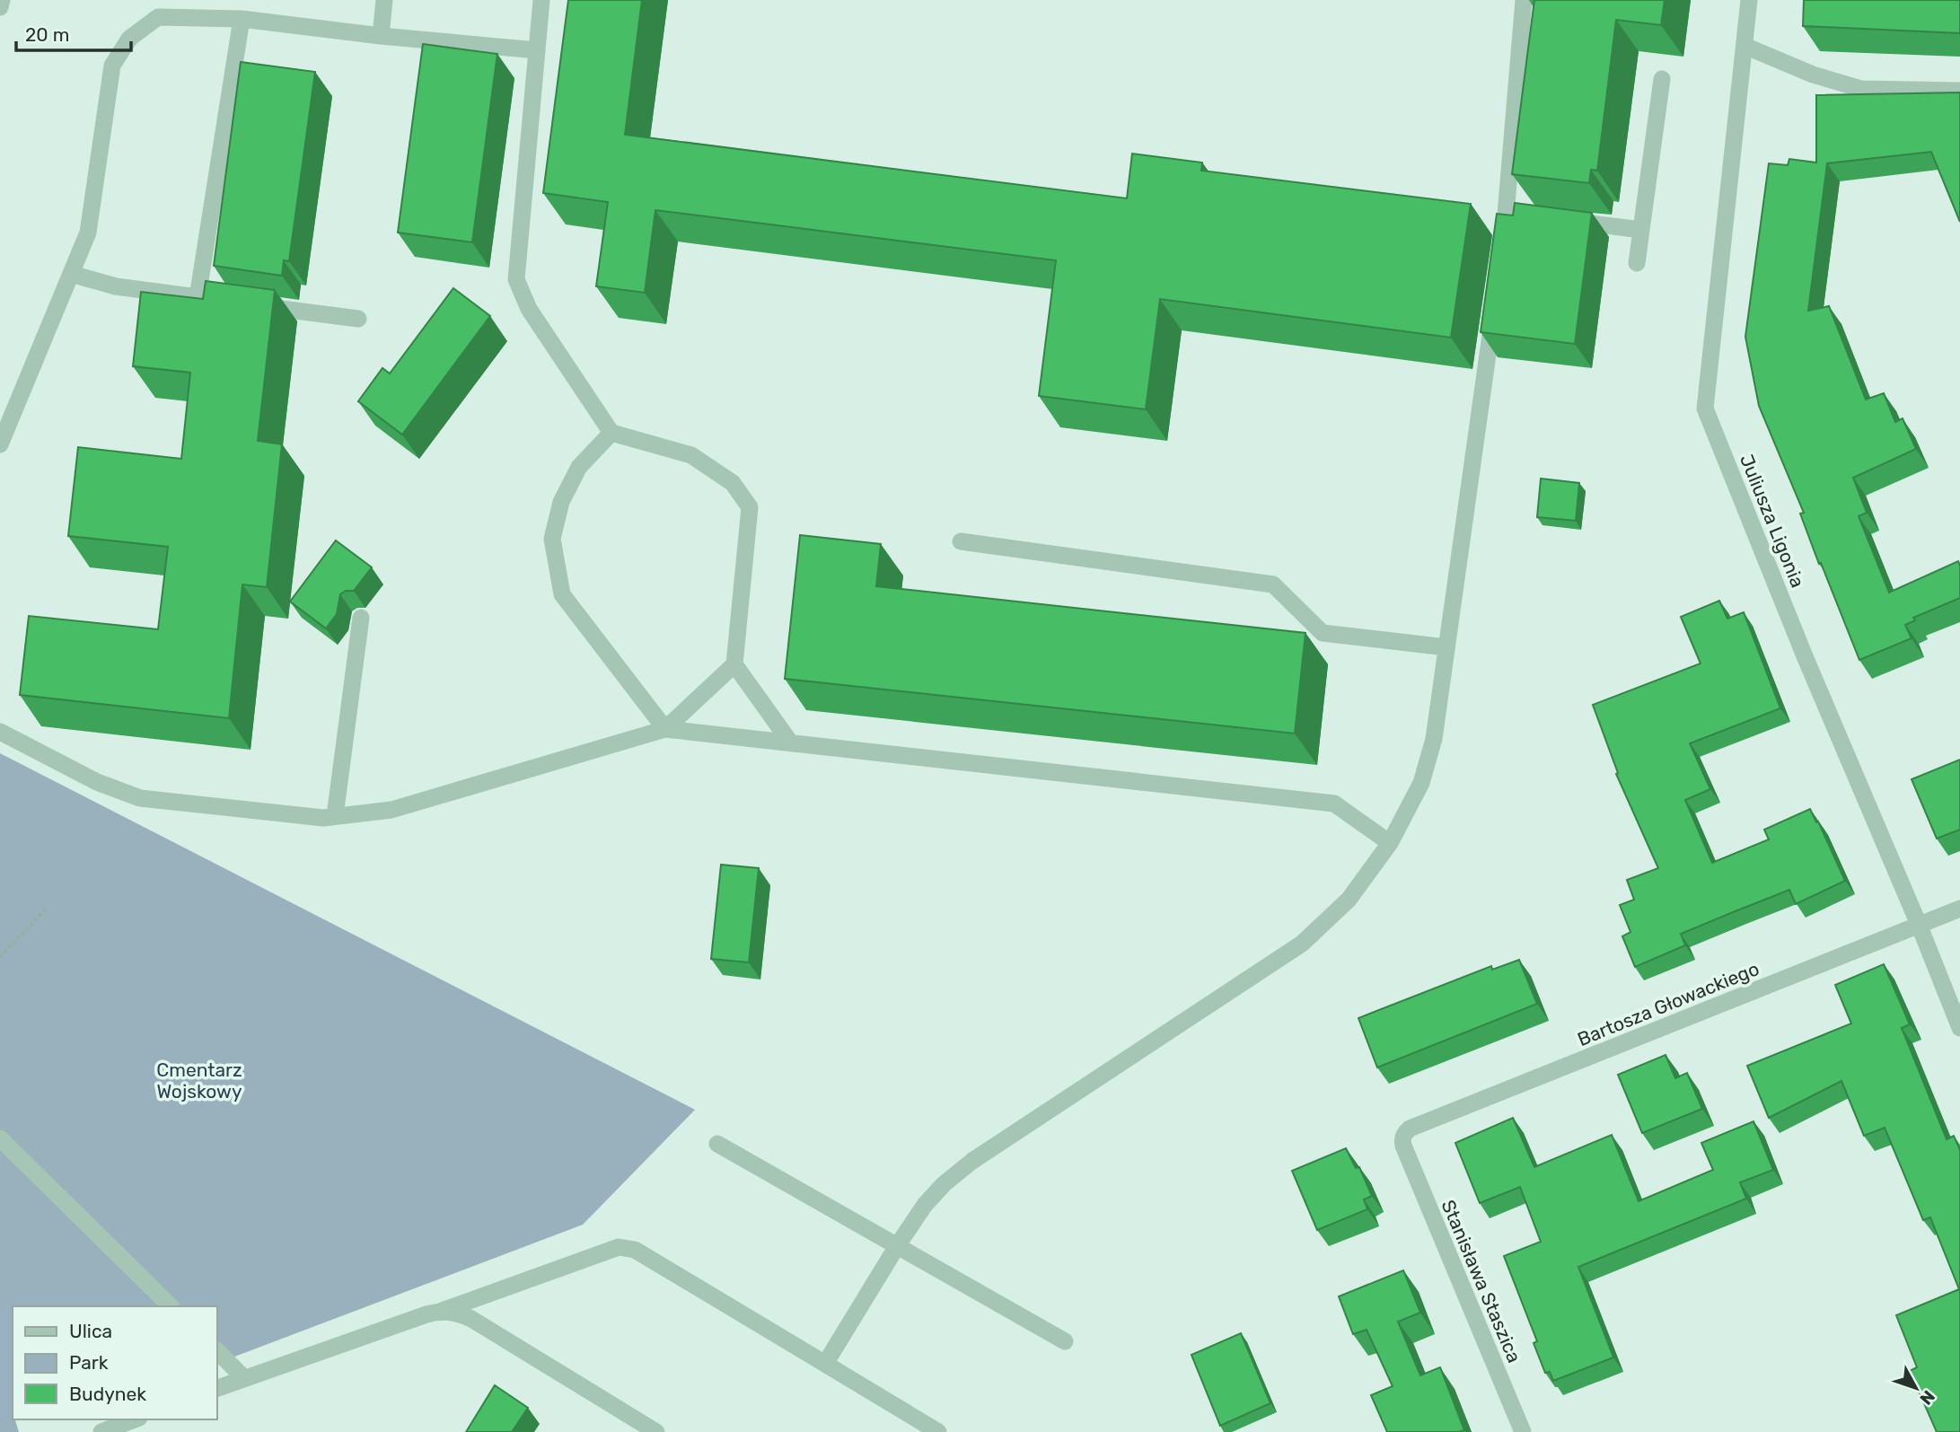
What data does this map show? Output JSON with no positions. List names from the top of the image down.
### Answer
{
  "streets": {
    "street": ["Juliusza Ligonia", "Bartosza Głowackiego", "Stanisława Staszica"]
  },
  "crossings": [
    ["Juliusza Ligonia", "Bartosza Głowackiego"],
    ["Bartosza Głowackiego", "Stanisława Staszica"]
  ],
  "parks": ["Cmentarz Wojskowy"],
  "legend": ["Ulica", "Park", "Budynek"],
  "scale_bar": "20 m",
  "north": "bottom right"
}
